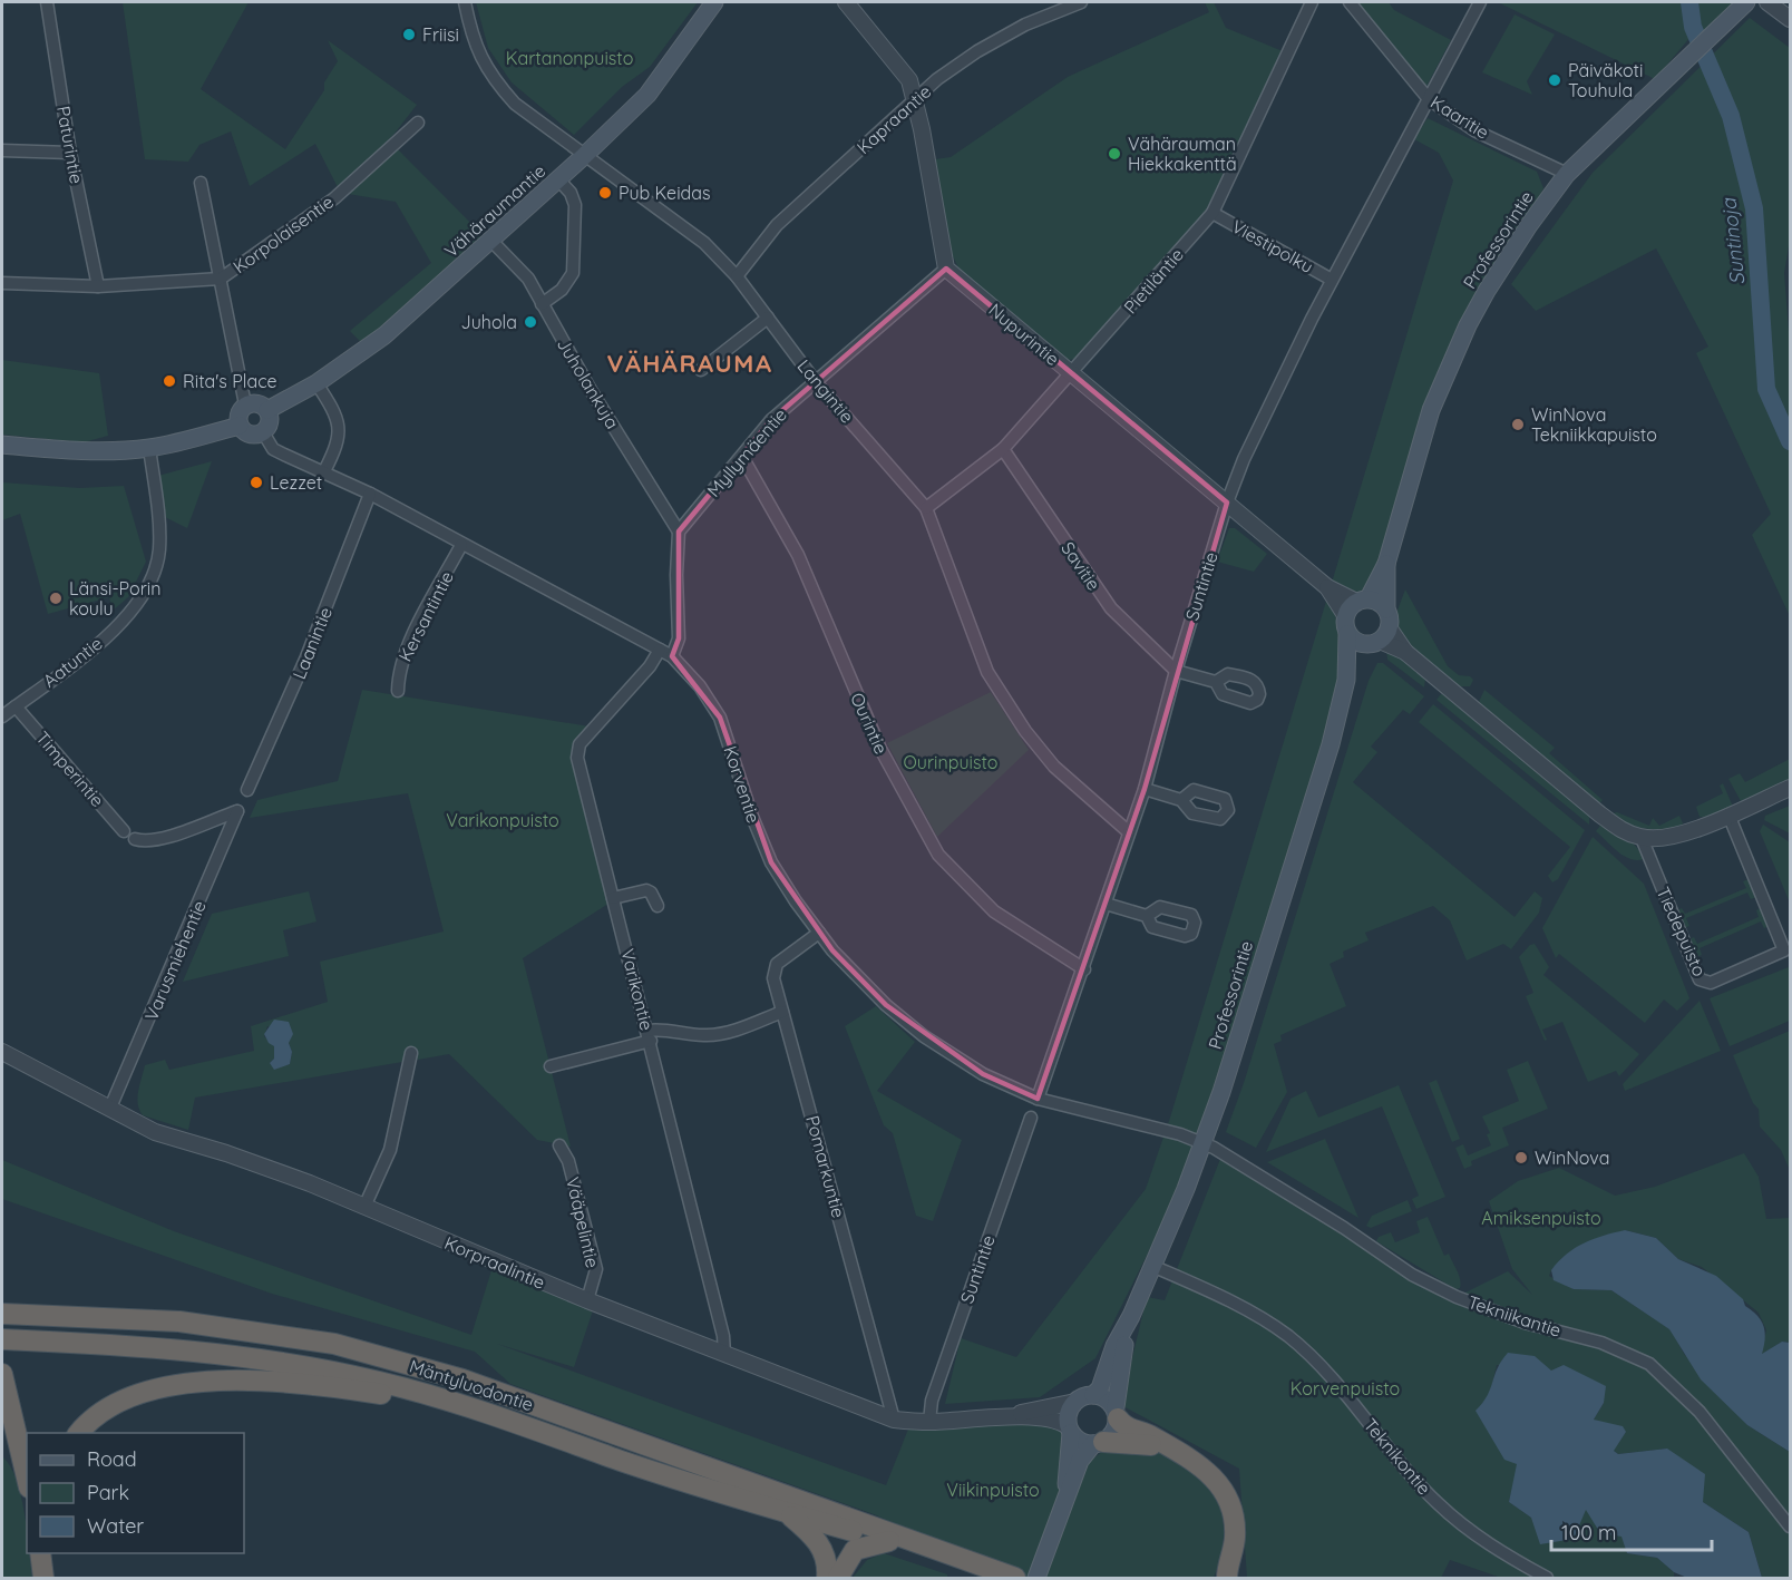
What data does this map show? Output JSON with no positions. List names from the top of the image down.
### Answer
{
  "streets": {
    "highway": ["Mäntyluodontie"],
    "main road": ["Vähäraumantie", "Professorintie"],
    "street": [
      "Kaaritie",
      "Kapraantie",
      "Paturintie",
      "Korpolaisentie",
      "Viestipolku",
      "Pietiläntie",
      "Nupurintie",
      "Juholankuja",
      "Langintie",
      "Myllymäentie",
      "Savitie",
      "Suntintie",
      "Kersantintie",
      "Laanintie",
      "Aatuntie",
      "Ourintie",
      "Timperintie",
      "Korventie",
      "Tiedepuisto",
      "Varusmiehentie",
      "Varikontie",
      "Pomarkuntie",
      "Vääpelintie",
      "Korpraalintie",
      "Tekniikantie",
      "Teknikontie"
    ]
  },
  "crossings": [
    ["Kaaritie", "Professorintie"],
    ["Kaaritie", "Suntintie"],
    ["Kapraantie", "Langintie"],
    ["Paturintie", "Korpolaisentie"],
    ["Vähäraumantie", "Juholankuja"],
    ["Vähäraumantie", "Langintie"],
    ["Vähäraumantie", "Korventie"],
    ["Professorintie", "Nupurintie"],
    ["Professorintie", "Korventie"],
    ["Professorintie", "Korpraalintie"],
    ["Professorintie", "Tekniikantie"],
    ["Professorintie", "Teknikontie"],
    ["Viestipolku", "Pietiläntie"],
    ["Viestipolku", "Suntintie"],
    ["Pietiläntie", "Nupurintie"],
    ["Pietiläntie", "Langintie"],
    ["Pietiläntie", "Savitie"],
    ["Nupurintie", "Myllymäentie"],
    ["Nupurintie", "Suntintie"],
    ["Juholankuja", "Myllymäentie"],
    ["Langintie", "Myllymäentie"],
    ["Langintie", "Suntintie"],
    ["Myllymäentie", "Ourintie"],
    ["Savitie", "Suntintie"],
    ["Suntintie", "Ourintie"],
    ["Suntintie", "Korventie"],
    ["Suntintie", "Korpraalintie"],
    ["Kersantintie", "Korventie"],
    ["Laanintie", "Korventie"],
    ["Aatuntie", "Timperintie"],
    ["Korventie", "Varikontie"],
    ["Korventie", "Pomarkuntie"],
    ["Korventie", "Tekniikantie"],
    ["Varusmiehentie", "Korpraalintie"],
    ["Varikontie", "Korpraalintie"],
    ["Pomarkuntie", "Korpraalintie"],
    ["Vääpelintie", "Korpraalintie"]
  ],
  "districts": ["VÄHÄRAUMA"],
  "water": ["Suntinoja"],
  "parks": [
    "Kartanonpuisto",
    "Ourinpuisto",
    "Varikonpuisto",
    "Amiksenpuisto",
    "Korvenpuisto",
    "Viikinpuisto"
  ],
  "places": [
    "Friisi",
    "Päiväkoti Touhula",
    "Vähärauman Hiekkakenttä",
    "Pub Keidas",
    "Juhola",
    "Rita's Place",
    "WinNova Tekniikkapuisto",
    "Lezzet",
    "Länsi-Porin koulu",
    "WinNova"
  ],
  "legend": ["Road", "Park", "Water"],
  "scale_bar": "100 m"
}
